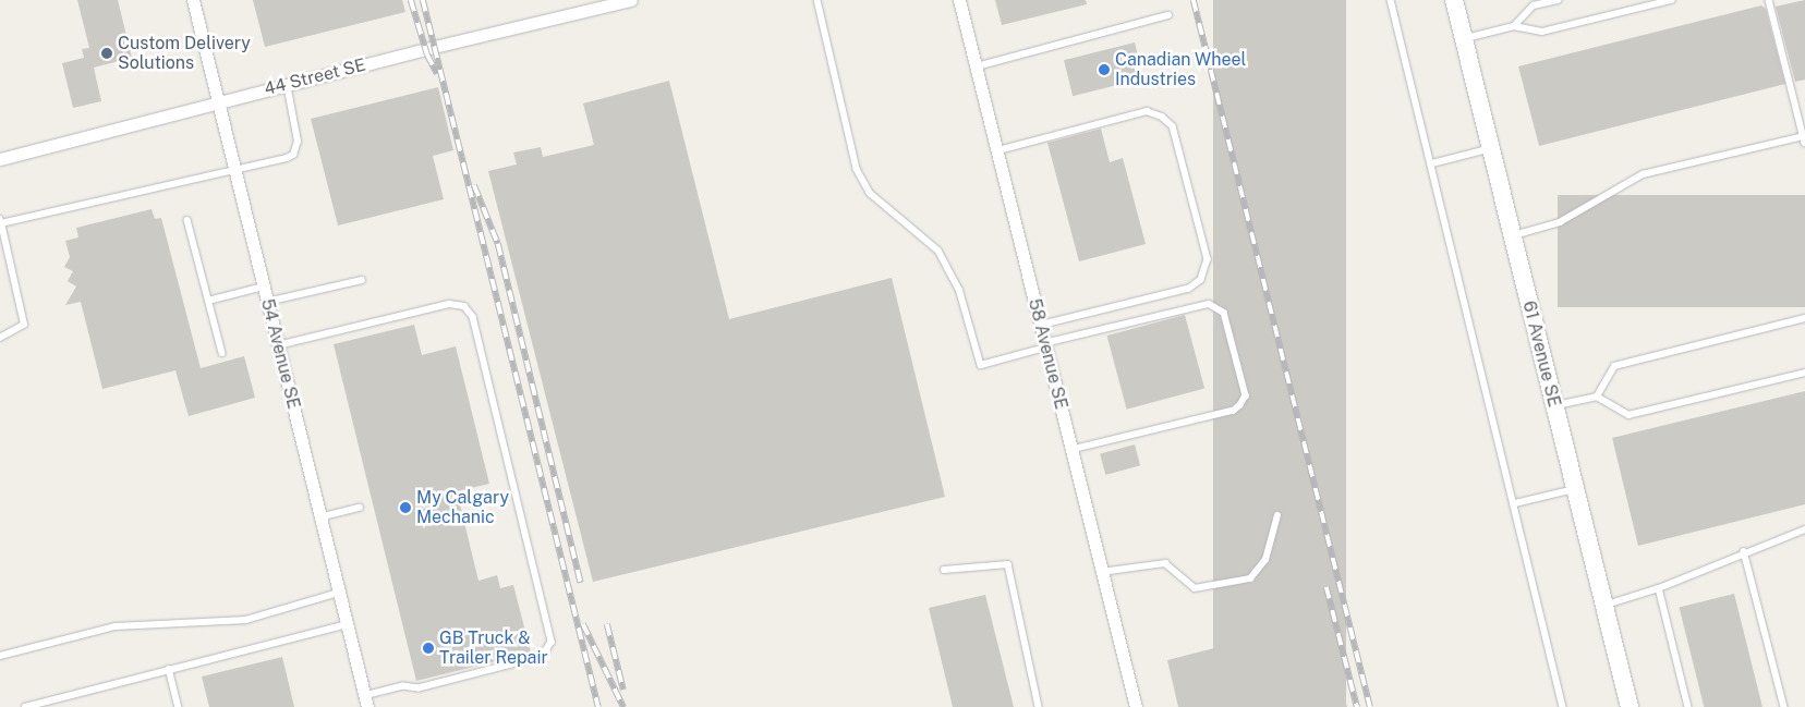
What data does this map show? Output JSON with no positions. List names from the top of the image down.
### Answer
{
  "streets": {
    "street": [
      "44 Street SE",
      "54 Avenue SE",
      "58 Avenue SE",
      "61 Avenue SE"
    ]
  },
  "crossings": [
    ["44 Street SE", "54 Avenue SE"]
  ],
  "places": [
    "Custom Delivery Solutions",
    "Canadian Wheel Industries",
    "My Calgary Mechanic",
    "GB Truck & Trailer Repair"
  ]
}
